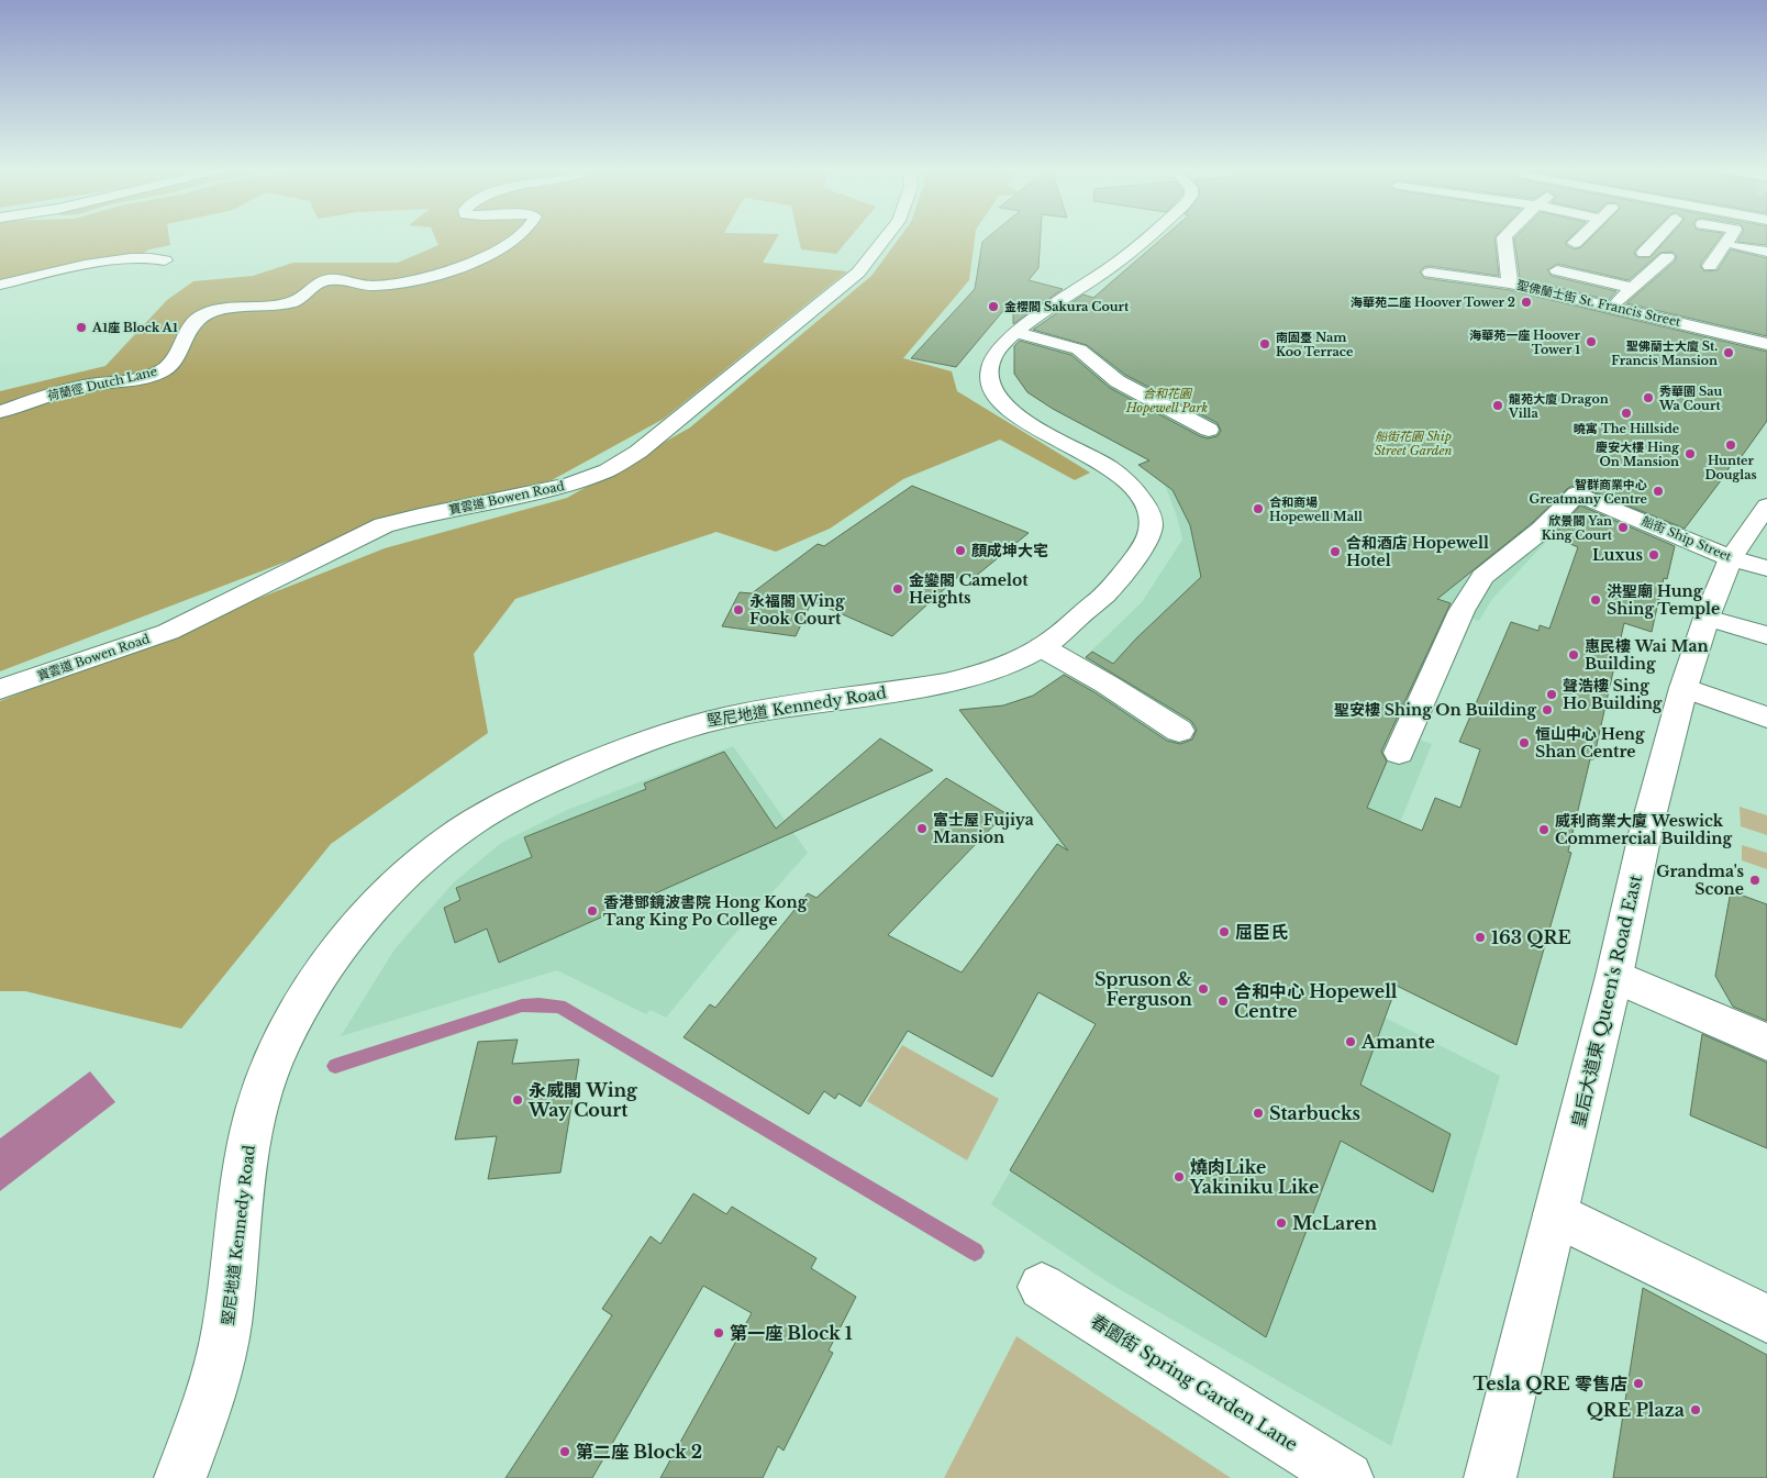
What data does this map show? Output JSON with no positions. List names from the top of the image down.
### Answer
{
  "streets": {
    "street": [
      "聖佛蘭士街 St. Francis Street",
      "荷蘭徑 Dutch Lane",
      "寶雲道 Bowen Road",
      "船街 Ship Street",
      "堅尼地道 Kennedy Road",
      "皇后大道東 Queen's Road East",
      "春園街 Spring Garden Lane"
    ]
  },
  "crossings": [
    ["船街 Ship Street", "皇后大道東 Queen's Road East"]
  ],
  "parks": ["合和花園 Hopewell Park", "船街花園 Ship Street Garden"],
  "places": [
    "海華苑二座 Hoover Tower 2",
    "金櫻閣 Sakura Court",
    "A1座 Block A1",
    "海華苑一座 Hoover Tower 1",
    "南固臺 Nam Koo Terrace",
    "聖佛蘭士大廈 St. Francis Mansion",
    "秀華園 Sau Wa Court",
    "龍苑大廈 Dragon Villa",
    "曉寓 The Hillside",
    "Hunter Douglas",
    "慶安大樓 Hing On Mansion",
    "智群商業中心 Greatmany Centre",
    "合和商場 Hopewell Mall",
    "欣景閣 Yan King Court",
    "顏成坤大宅",
    "合和酒店 Hopewell Hotel",
    "Luxus",
    "金鑾閣 Camelot Heights",
    "洪聖廟 Hung Shing Temple",
    "永福閣 Wing Fook Court",
    "惠民樓 Wai Man Building",
    "聲浩樓 Sing Ho Building",
    "聖安樓 Shing On Building",
    "恒山中心 Heng Shan Centre",
    "富士屋 Fujiya Mansion",
    "威利商業大廈 Weswick Commercial Building",
    "Grandma's Scone",
    "香港鄧鏡波書院 Hong Kong Tang King Po College",
    "屈臣氏",
    "163 QRE",
    "Spruson & Ferguson",
    "合和中心 Hopewell Centre",
    "Amante",
    "永威閣 Wing Way Court",
    "Starbucks",
    "燒肉Like Yakiniku Like",
    "McLaren",
    "第一座 Block 1",
    "Tesla QRE 零售店",
    "QRE Plaza",
    "第二座 Block 2"
  ]
}
